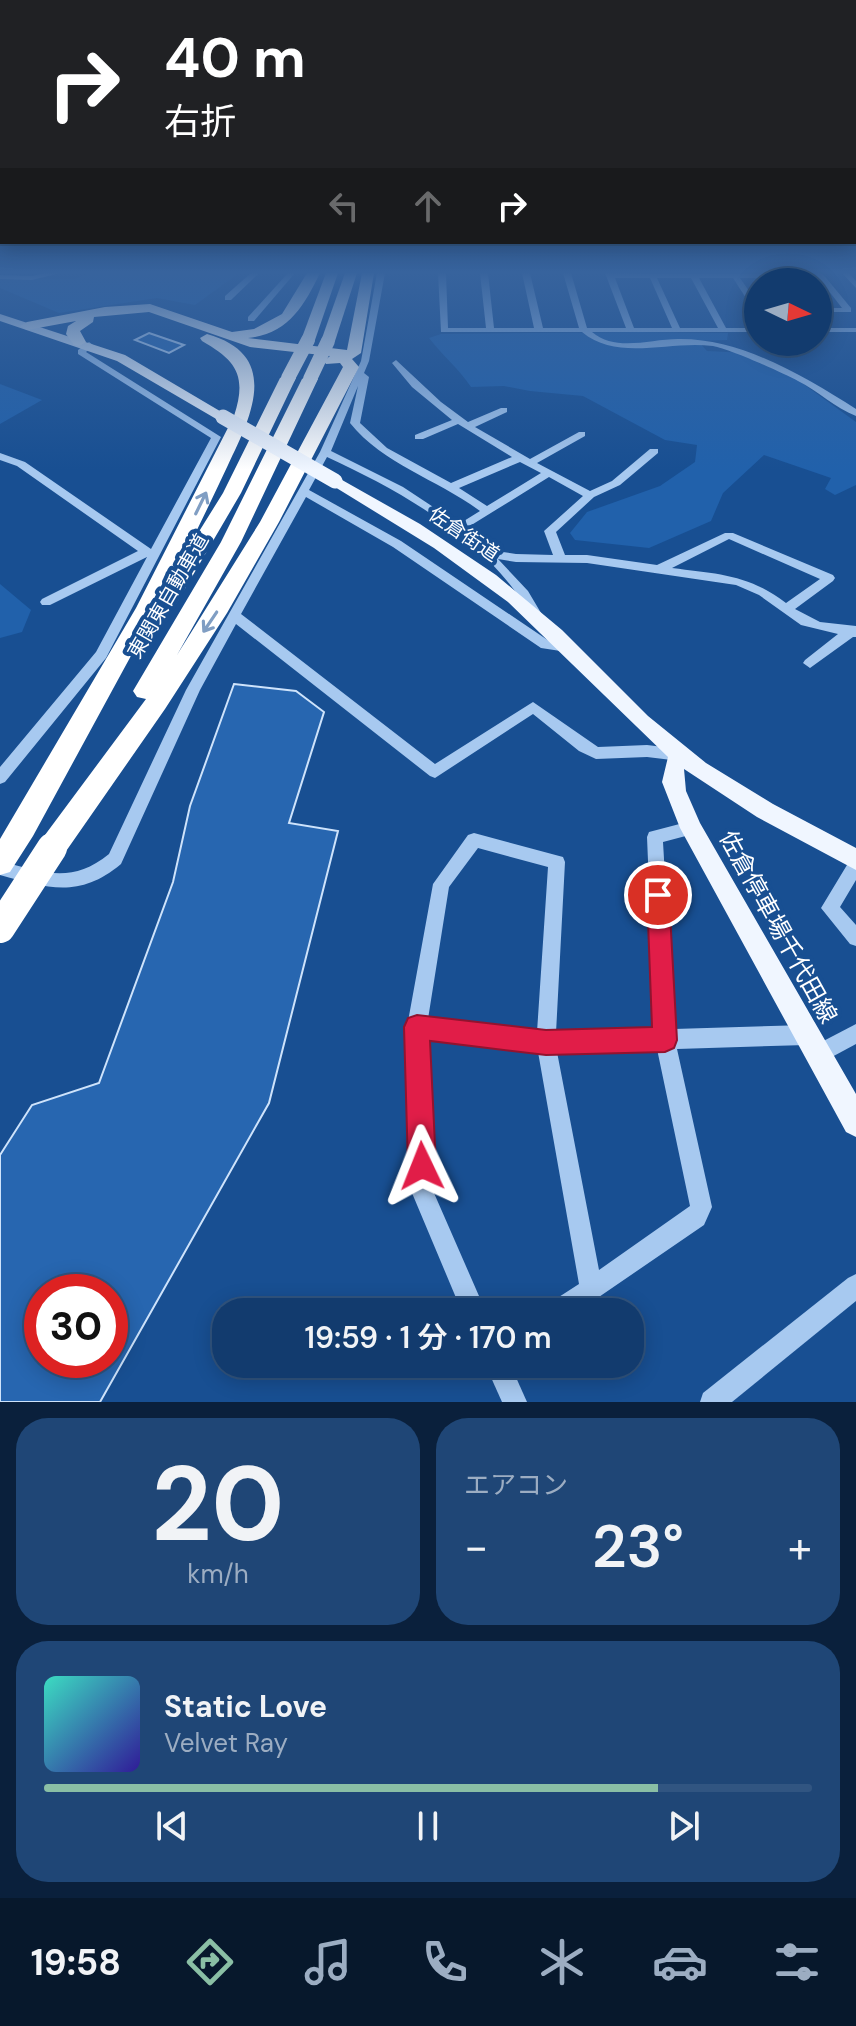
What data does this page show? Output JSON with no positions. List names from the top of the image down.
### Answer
{
  "streets": {
    "highway": ["東関東自動車道"],
    "main road": ["佐倉街道", "佐倉停車場千代田線"]
  },
  "crossings": [
    ["佐倉街道", "佐倉停車場千代田線"]
  ],
  "north": "right",
  "page": {
    "turn": ["40 m", "右折"],
    "limit": "30",
    "trip": "19:59 · 1 分 · 170 m",
    "tile": [
      ["20", "km/h"],
      "エアコン"
    ],
    "heat": ["−", "23°", "+"],
    "song": ["Static Love", "Velvet Ray"],
    "tabs": "19:58"
  }
}
